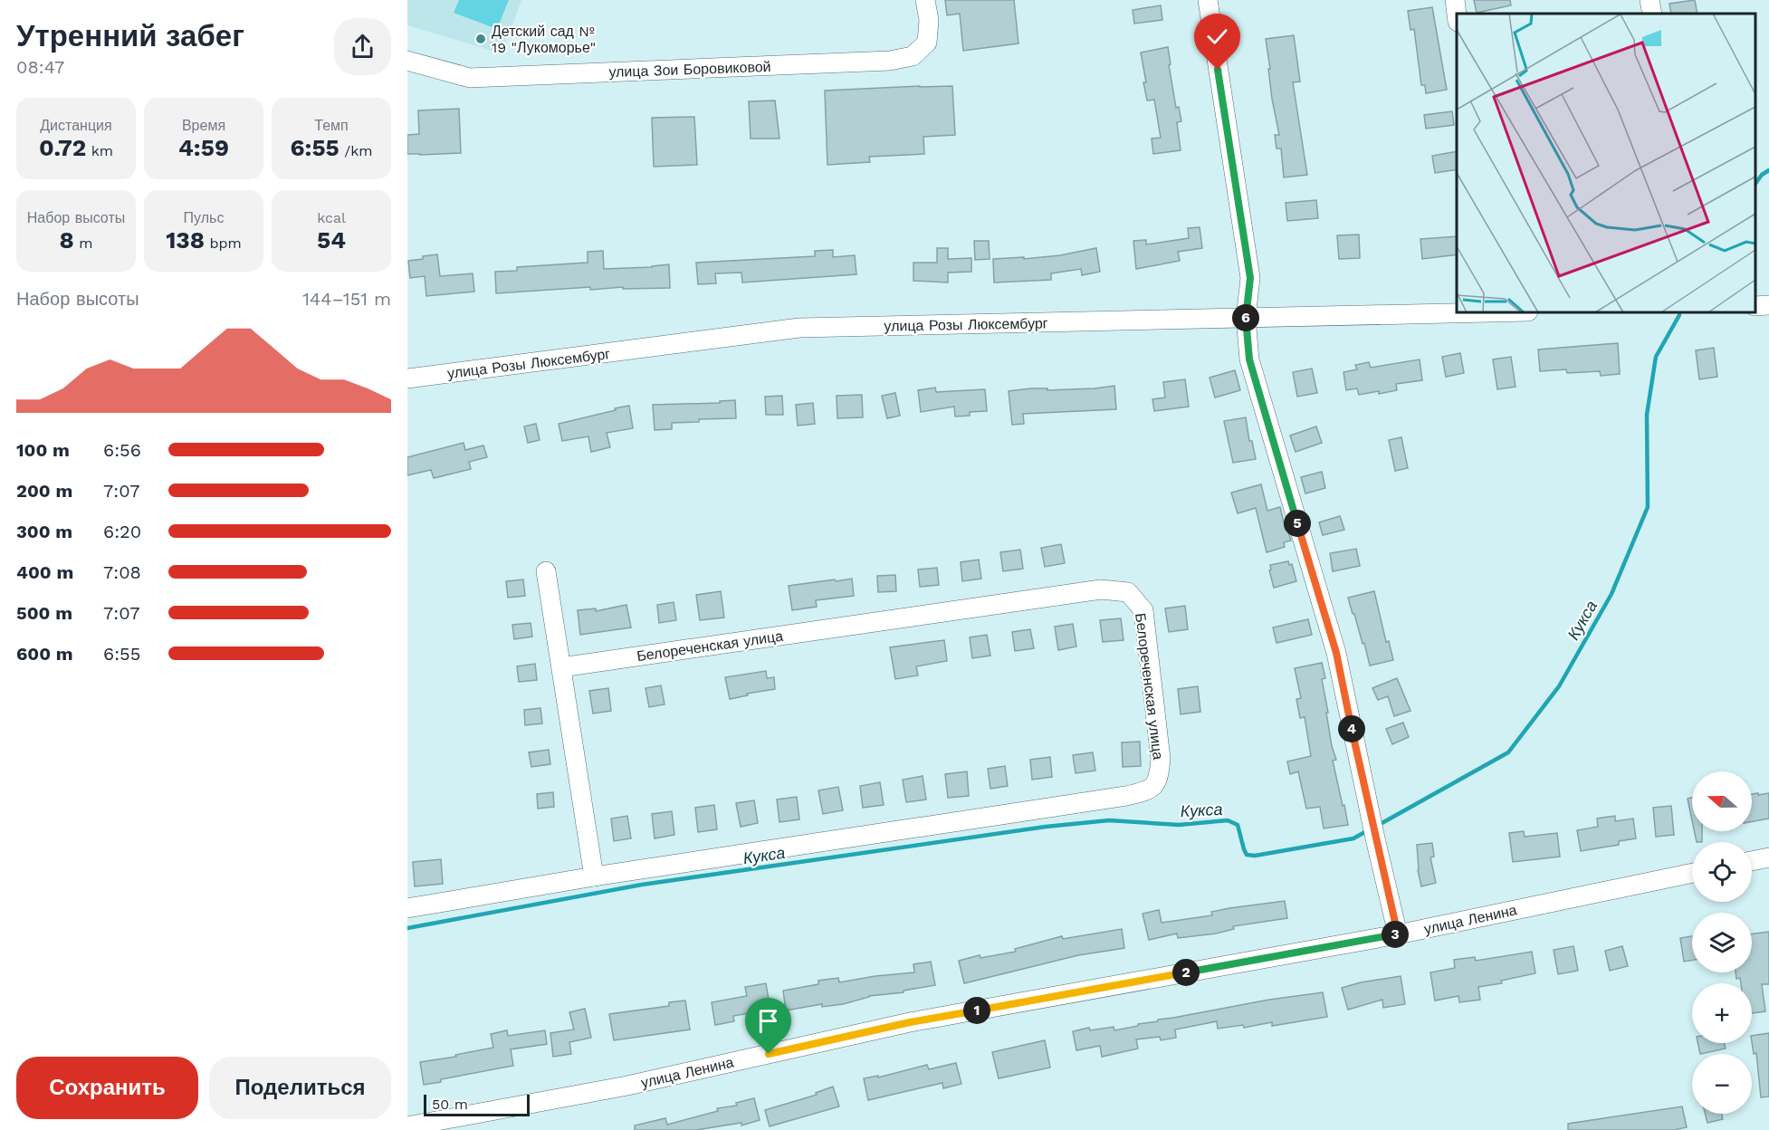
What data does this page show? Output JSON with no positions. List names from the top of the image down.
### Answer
{
  "streets": {
    "street": [
      "улица Зои Боровиковой",
      "улица Розы Люксембург",
      "Белореченская улица",
      "улица Ленина"
    ]
  },
  "water": ["Кукса"],
  "places": ["Детский сад № 19 \"Лукоморье\""],
  "scale_bar": "50 m",
  "north": "left",
  "page": {
    "heading": ["Утренний забег", "08:47"],
    "stats": [
      ["Дистанция", "0.72 km"],
      ["Время", "4:59"],
      ["Темп", "6:55 /km"],
      ["Набор высоты", "8 m"],
      ["Пульс", "138 bpm"],
      ["kcal", "54"]
    ],
    "chart": ["Набор высоты", "144–151 m"],
    "pins": [
      "6",
      "5",
      "4",
      "3",
      "2",
      "1"
    ],
    "list": [
      {
        "name": "100 m",
        "note": "6:56"
      },
      {
        "name": "200 m",
        "note": "7:07"
      },
      {
        "name": "300 m",
        "note": "6:20"
      },
      {
        "name": "400 m",
        "note": "7:08"
      },
      {
        "name": "500 m",
        "note": "7:07"
      },
      {
        "name": "600 m",
        "note": "6:55"
      }
    ],
    "map_buttons": ["+", "−"],
    "buttons": ["Сохранить", "Поделиться"],
    "scale": "50 m"
  }
}
